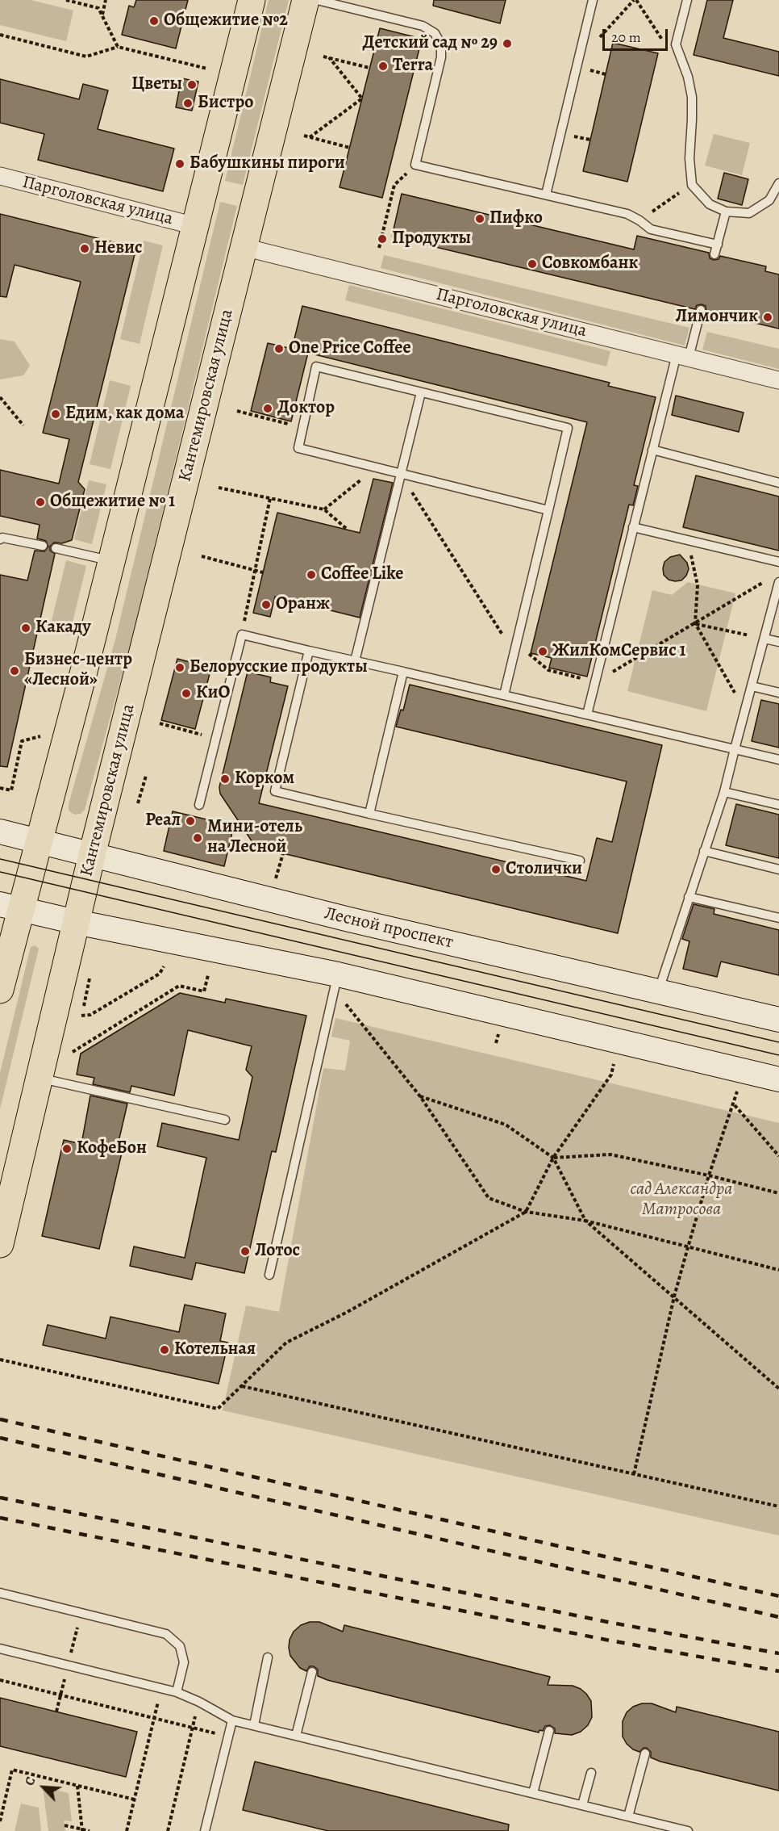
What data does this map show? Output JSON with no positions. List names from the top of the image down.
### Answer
{
  "streets": {
    "main road": ["Кантемировская улица", "Лесной проспект"],
    "street": ["Парголовская улица"]
  },
  "crossings": [
    ["Парголовская улица", "Кантемировская улица"],
    ["Кантемировская улица", "Лесной проспект"]
  ],
  "parks": ["cад Александра Матросова"],
  "places": [
    "Общежитие №2",
    "Детский сад № 29",
    "Terra",
    "Цветы",
    "Бистро",
    "Бабушкины пироги",
    "Пифко",
    "Продукты",
    "Невис",
    "Совкомбанк",
    "Лимончик",
    "One Price Coffee",
    "Доктор",
    "Едим, как дома",
    "Общежитие № 1",
    "Coffee Like",
    "Оранж",
    "Какаду",
    "ЖилКомСервис 1",
    "Белорусские продукты",
    "Бизнес-центр «Лесной»",
    "КиО",
    "Корком",
    "Реал",
    "Мини-отель на Лесной",
    "Столички",
    "КофеБон",
    "Лотос",
    "Котельная"
  ],
  "scale_bar": "20 m",
  "north": "top left"
}
